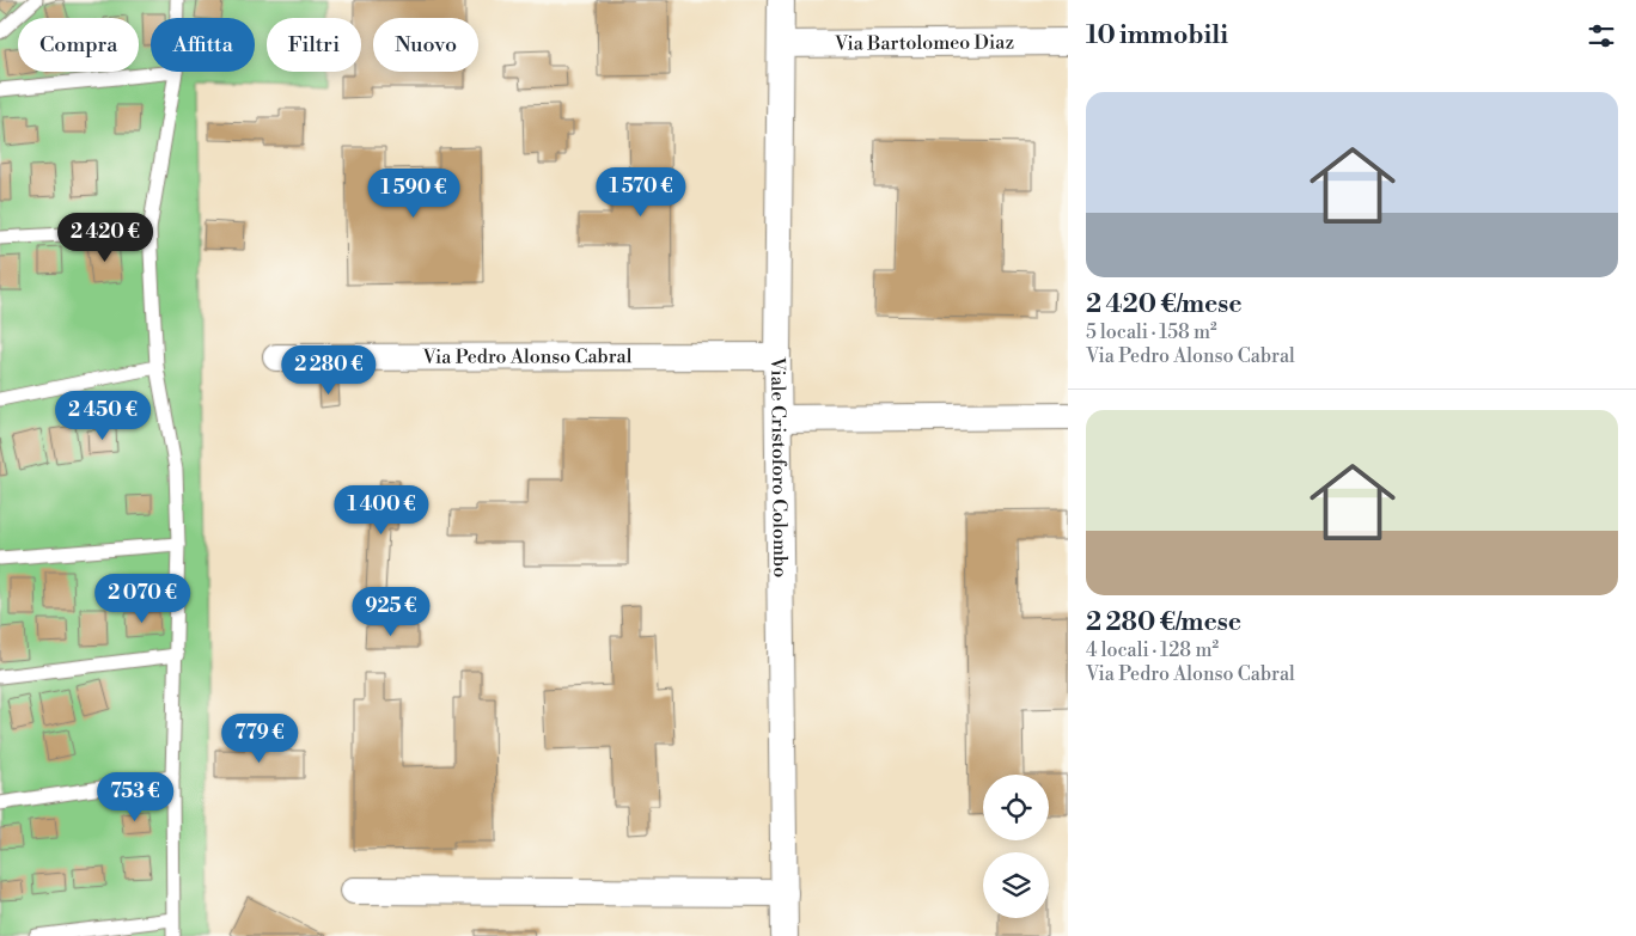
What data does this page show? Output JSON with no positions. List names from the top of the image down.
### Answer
{
  "streets": {
    "street": ["Via Bartolomeo Diaz", "Via Pedro Alonso Cabral", "Viale Cristoforo Colombo"]
  },
  "crossings": [
    ["Via Bartolomeo Diaz", "Viale Cristoforo Colombo"],
    ["Via Pedro Alonso Cabral", "Viale Cristoforo Colombo"]
  ],
  "page": {
    "heading": "10 immobili",
    "chip": [
      "Compra",
      "Affitta",
      "Filtri",
      "Nuovo"
    ],
    "list": [
      {
        "name": "2 420 €/mese",
        "note": "5 locali · 158 m² · Via Pedro Alonso Cabral"
      },
      {
        "name": "2 280 €/mese",
        "note": "4 locali · 128 m² · Via Pedro Alonso Cabral"
      }
    ],
    "price": [
      "1 570 €",
      "1 590 €",
      "2 420 €",
      "2 280 €",
      "2 450 €",
      "1 400 €",
      "2 070 €",
      "925 €",
      "779 €",
      "753 €"
    ]
  }
}
